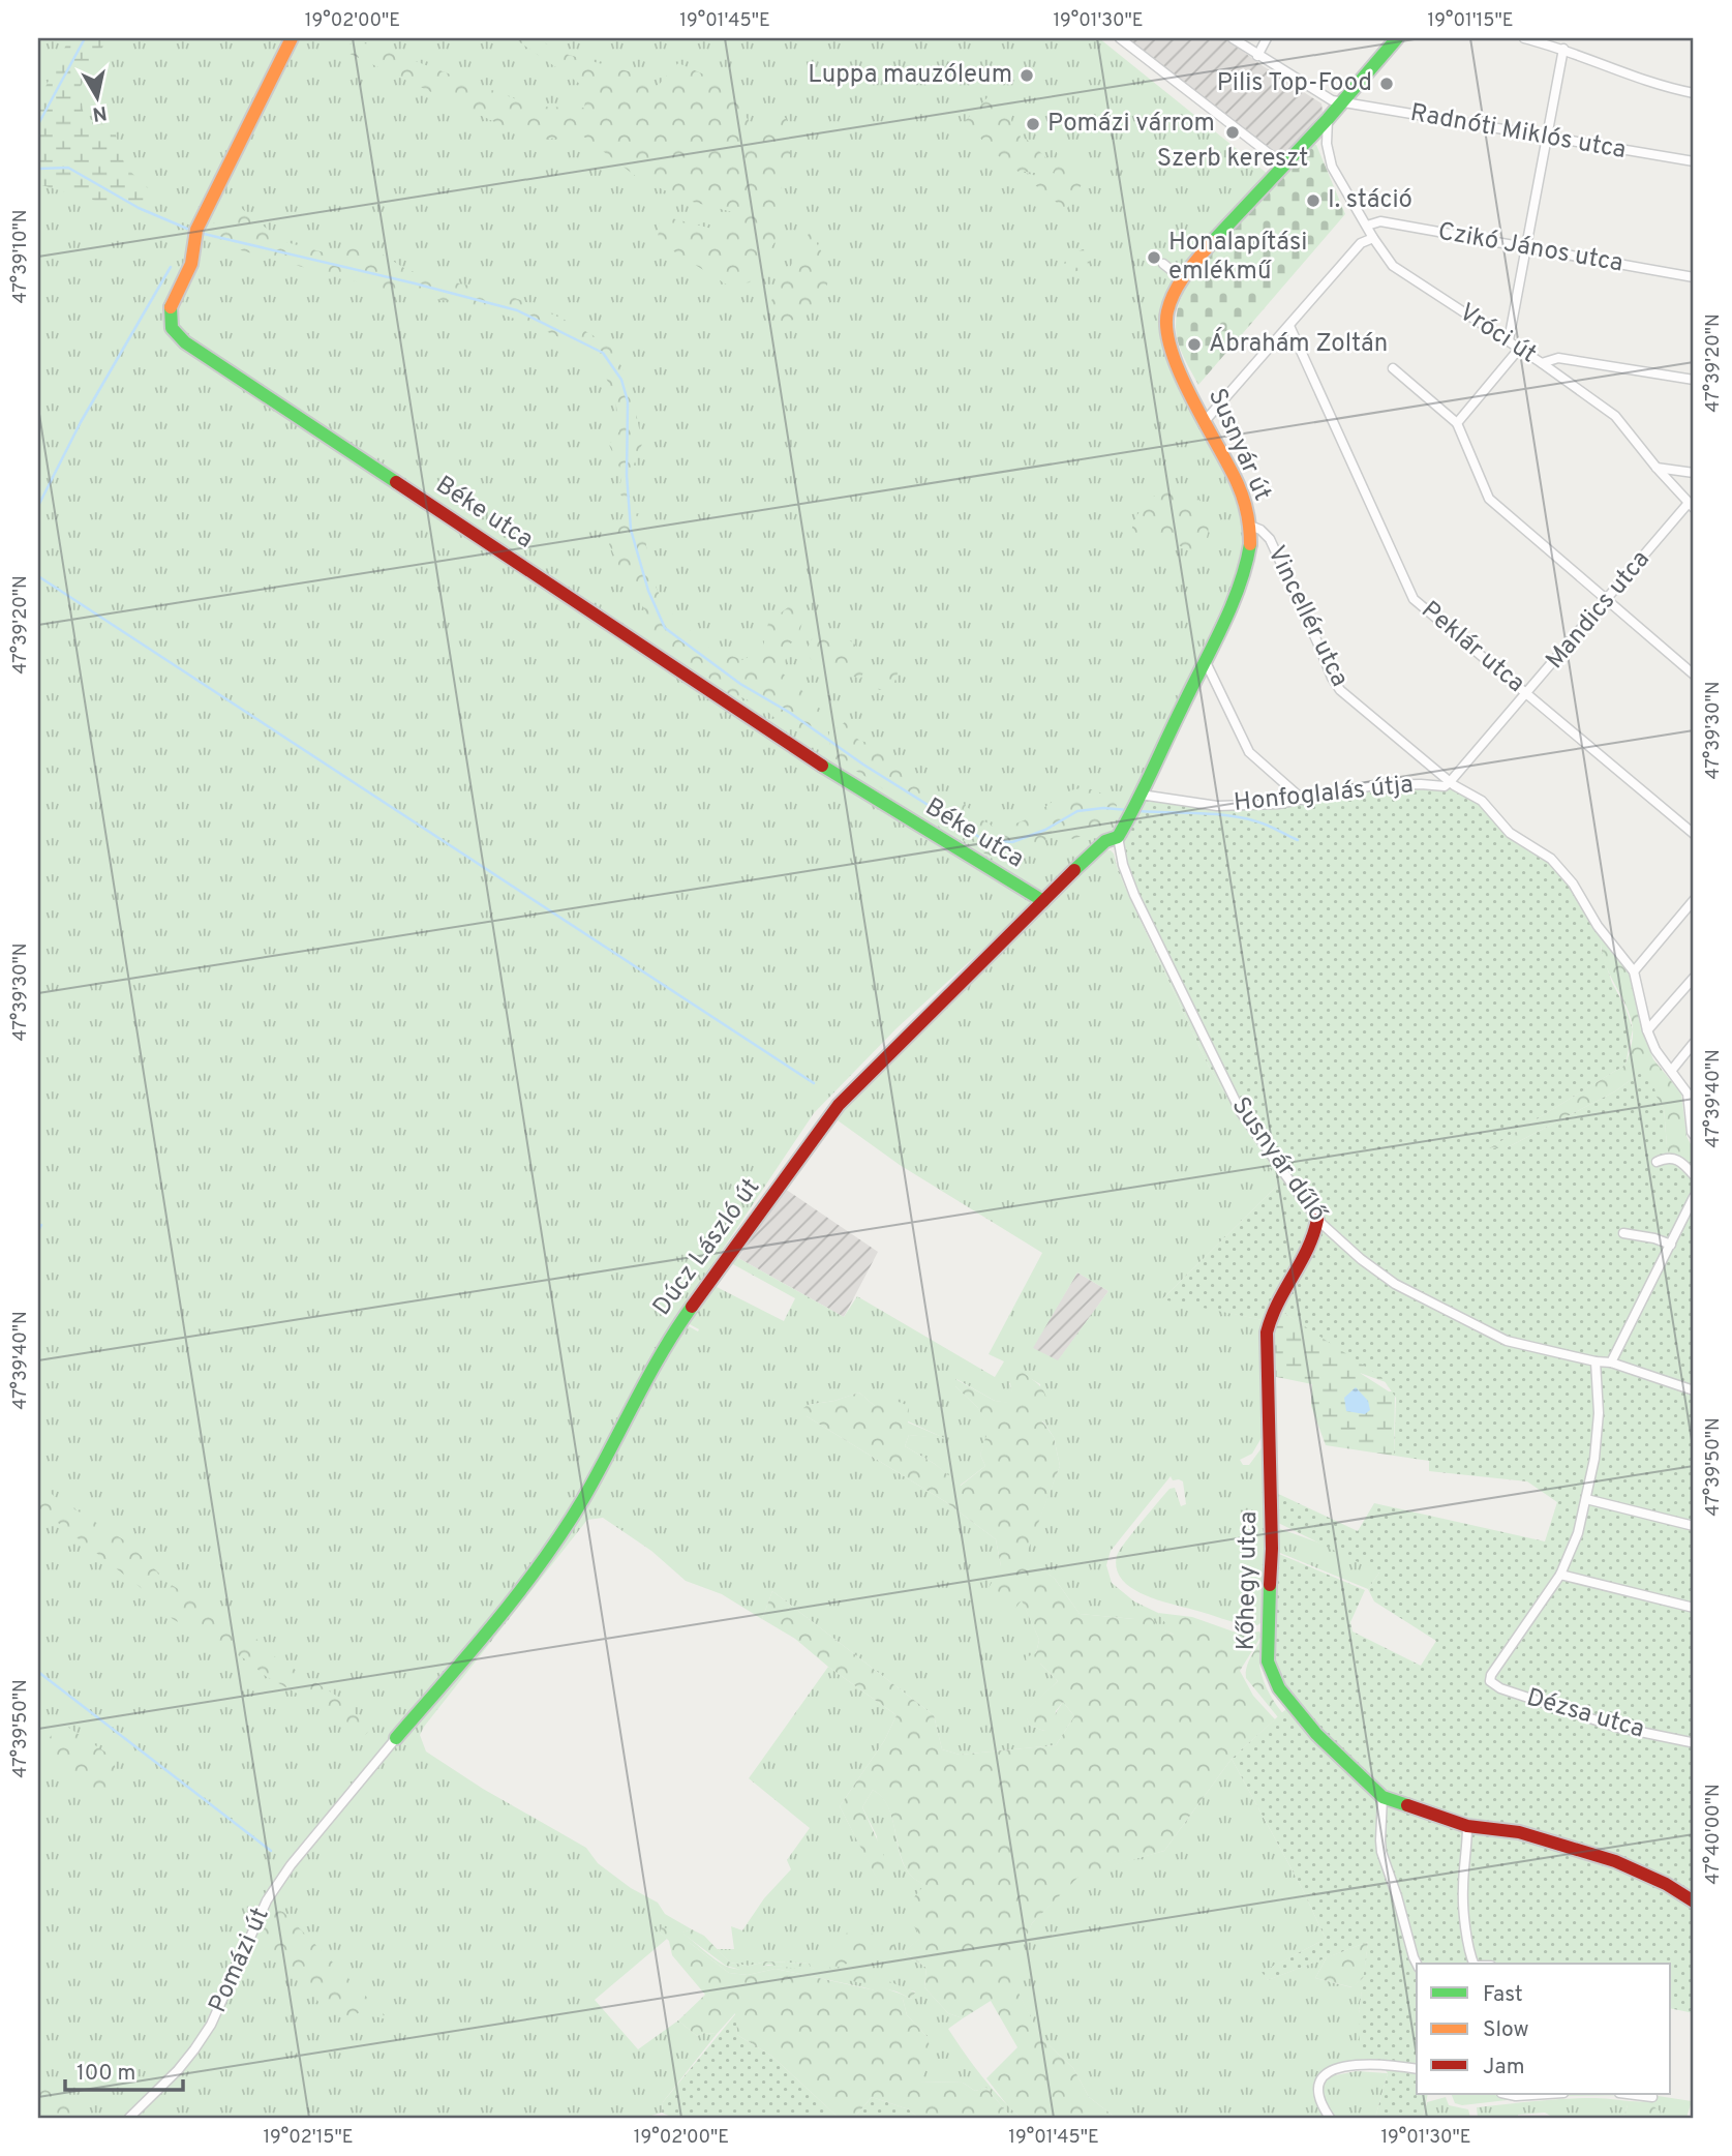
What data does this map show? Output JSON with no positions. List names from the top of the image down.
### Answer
{
  "streets": {
    "street": [
      "Radnóti Miklós utca",
      "Czikó János utca",
      "Vróci út",
      "Susnyár út",
      "Béke utca",
      "Mandics utca",
      "Vincellér utca",
      "Peklár utca",
      "Honfoglalás útja",
      "Susnyár dűlő",
      "Dúcz László út",
      "Kőhegy utca",
      "Dézsa utca",
      "Pomázi út"
    ]
  },
  "crossings": [
    ["Radnóti Miklós utca", "Susnyár út"],
    ["Czikó János utca", "Vróci út"],
    ["Vróci út", "Susnyár út"],
    ["Vróci út", "Mandics utca"],
    ["Susnyár út", "Vincellér utca"],
    ["Susnyár út", "Honfoglalás útja"],
    ["Susnyár út", "Susnyár dűlő"],
    ["Susnyár út", "Dúcz László út"],
    ["Béke utca", "Dúcz László út"],
    ["Mandics utca", "Vincellér utca"],
    ["Mandics utca", "Peklár utca"],
    ["Mandics utca", "Honfoglalás útja"],
    ["Vincellér utca", "Honfoglalás útja"],
    ["Susnyár dűlő", "Dúcz László út"],
    ["Susnyár dűlő", "Kőhegy utca"],
    ["Dúcz László út", "Pomázi út"]
  ],
  "places": [
    "Luppa mauzóleum",
    "Pilis Top-Food",
    "Pomázi várrom",
    "Szerb kereszt",
    "I. stáció",
    "Honalapítási emlékmű",
    "Ábrahám Zoltán"
  ],
  "legend": ["Fast", "Slow", "Jam"],
  "scale_bar": "100 m",
  "north": "bottom",
  "coordinates": [
    "19°02'00\"E",
    "19°01'45\"E",
    "19°01'30\"E",
    "19°01'15\"E",
    "47°39'10\"N",
    "47°39'20\"N",
    "47°39'30\"N",
    "47°39'40\"N",
    "47°39'50\"N",
    "47°40'00\"N",
    "19°02'15\"E"
  ]
}
